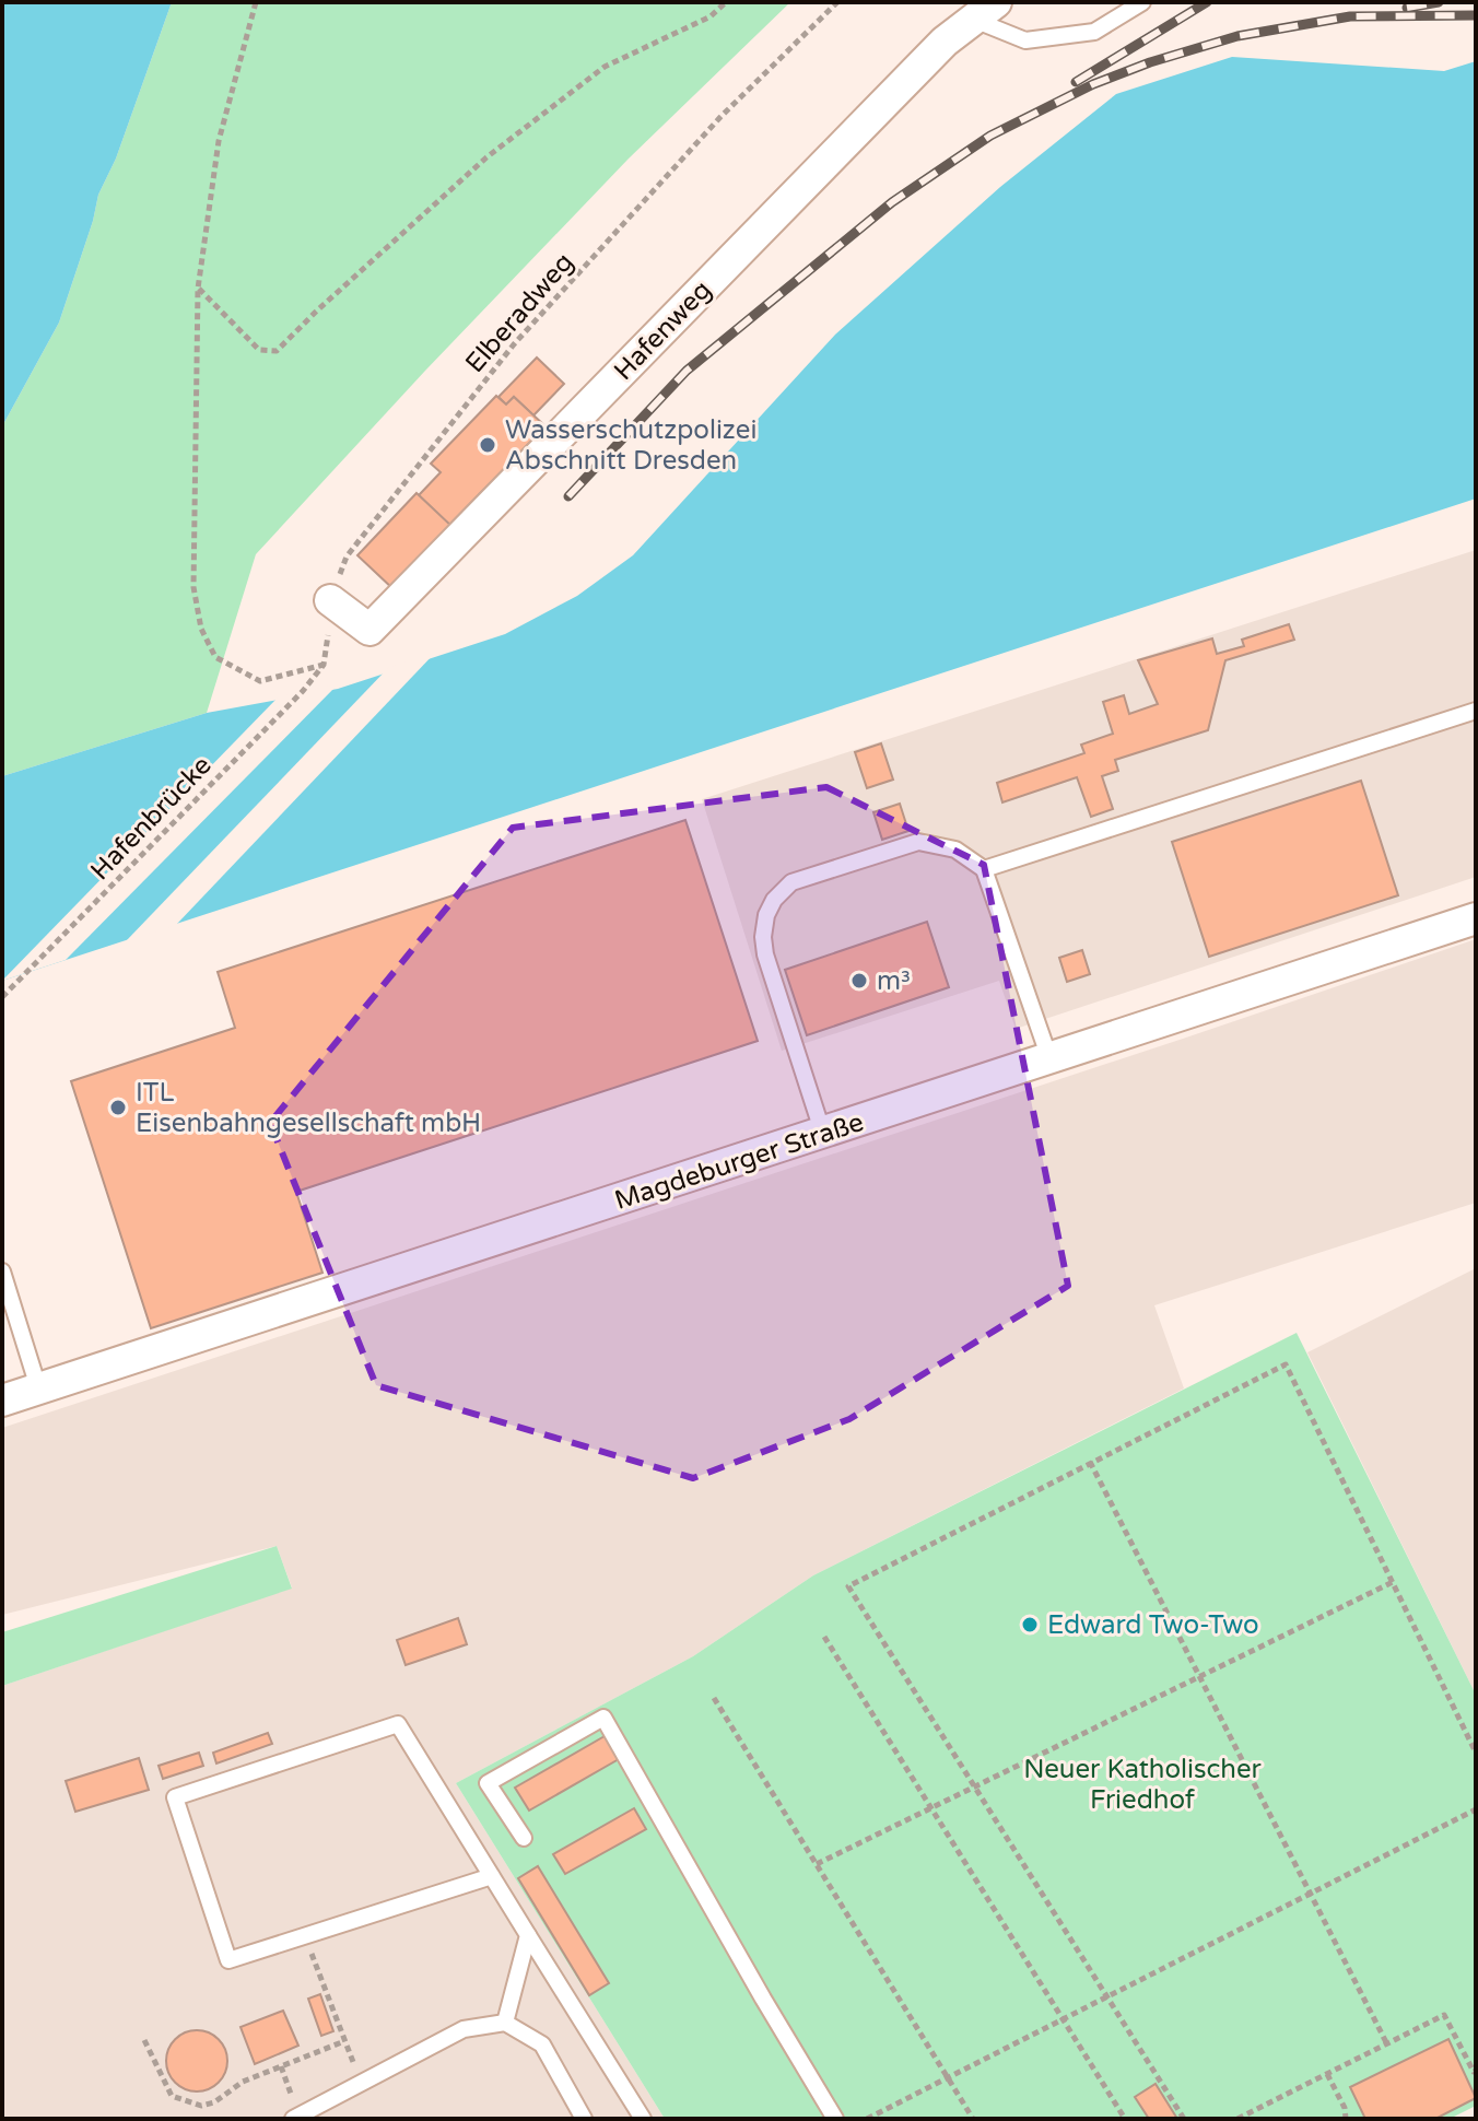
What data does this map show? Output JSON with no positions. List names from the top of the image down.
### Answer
{
  "streets": {
    "street": ["Hafenweg", "Magdeburger Straße"],
    "path": ["Elberadweg", "Hafenbrücke"]
  },
  "crossings": [
    ["Elberadweg", "Hafenweg"],
    ["Elberadweg", "Hafenbrücke"]
  ],
  "parks": ["Neuer Katholischer Friedhof"],
  "places": [
    "Wasserschutzpolizei Abschnitt Dresden",
    "m³",
    "ITL Eisenbahngesellschaft mbH",
    "Edward Two-Two"
  ]
}
